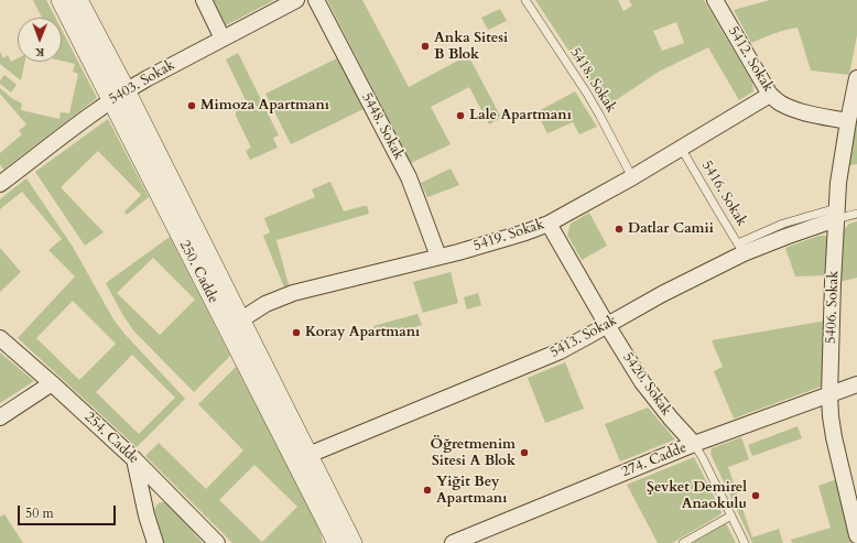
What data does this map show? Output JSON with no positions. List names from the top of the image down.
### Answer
{
  "streets": {
    "street": [
      "5412. Sokak",
      "5403. Sokak",
      "5448. Sokak",
      "5419. Sokak",
      "250. Cadde",
      "5406. Sokak",
      "5413. Sokak",
      "5420. Sokak",
      "254. Cadde",
      "274. Cadde"
    ],
    "lane": ["5418. Sokak", "5416. Sokak"]
  },
  "crossings": [
    ["5412. Sokak", "5419. Sokak"],
    ["5412. Sokak", "5406. Sokak"],
    ["5418. Sokak", "5419. Sokak"],
    ["5403. Sokak", "250. Cadde"],
    ["5448. Sokak", "5419. Sokak"],
    ["5416. Sokak", "5419. Sokak"],
    ["5416. Sokak", "5413. Sokak"],
    ["5419. Sokak", "250. Cadde"],
    ["5419. Sokak", "5420. Sokak"],
    ["250. Cadde", "5413. Sokak"],
    ["5406. Sokak", "5413. Sokak"],
    ["5406. Sokak", "274. Cadde"],
    ["5413. Sokak", "5420. Sokak"],
    ["5420. Sokak", "274. Cadde"]
  ],
  "places": [
    "Anka Sitesi B Blok",
    "Mimoza Apartmanı",
    "Lale Apartmanı",
    "Datlar Camii",
    "Koray Apartmanı",
    "Öğretmenim Sitesi A Blok",
    "Yiğit Bey Apartmanı",
    "Şevket Demirel Anaokulu"
  ],
  "scale_bar": "50 m",
  "north": "bottom"
}
